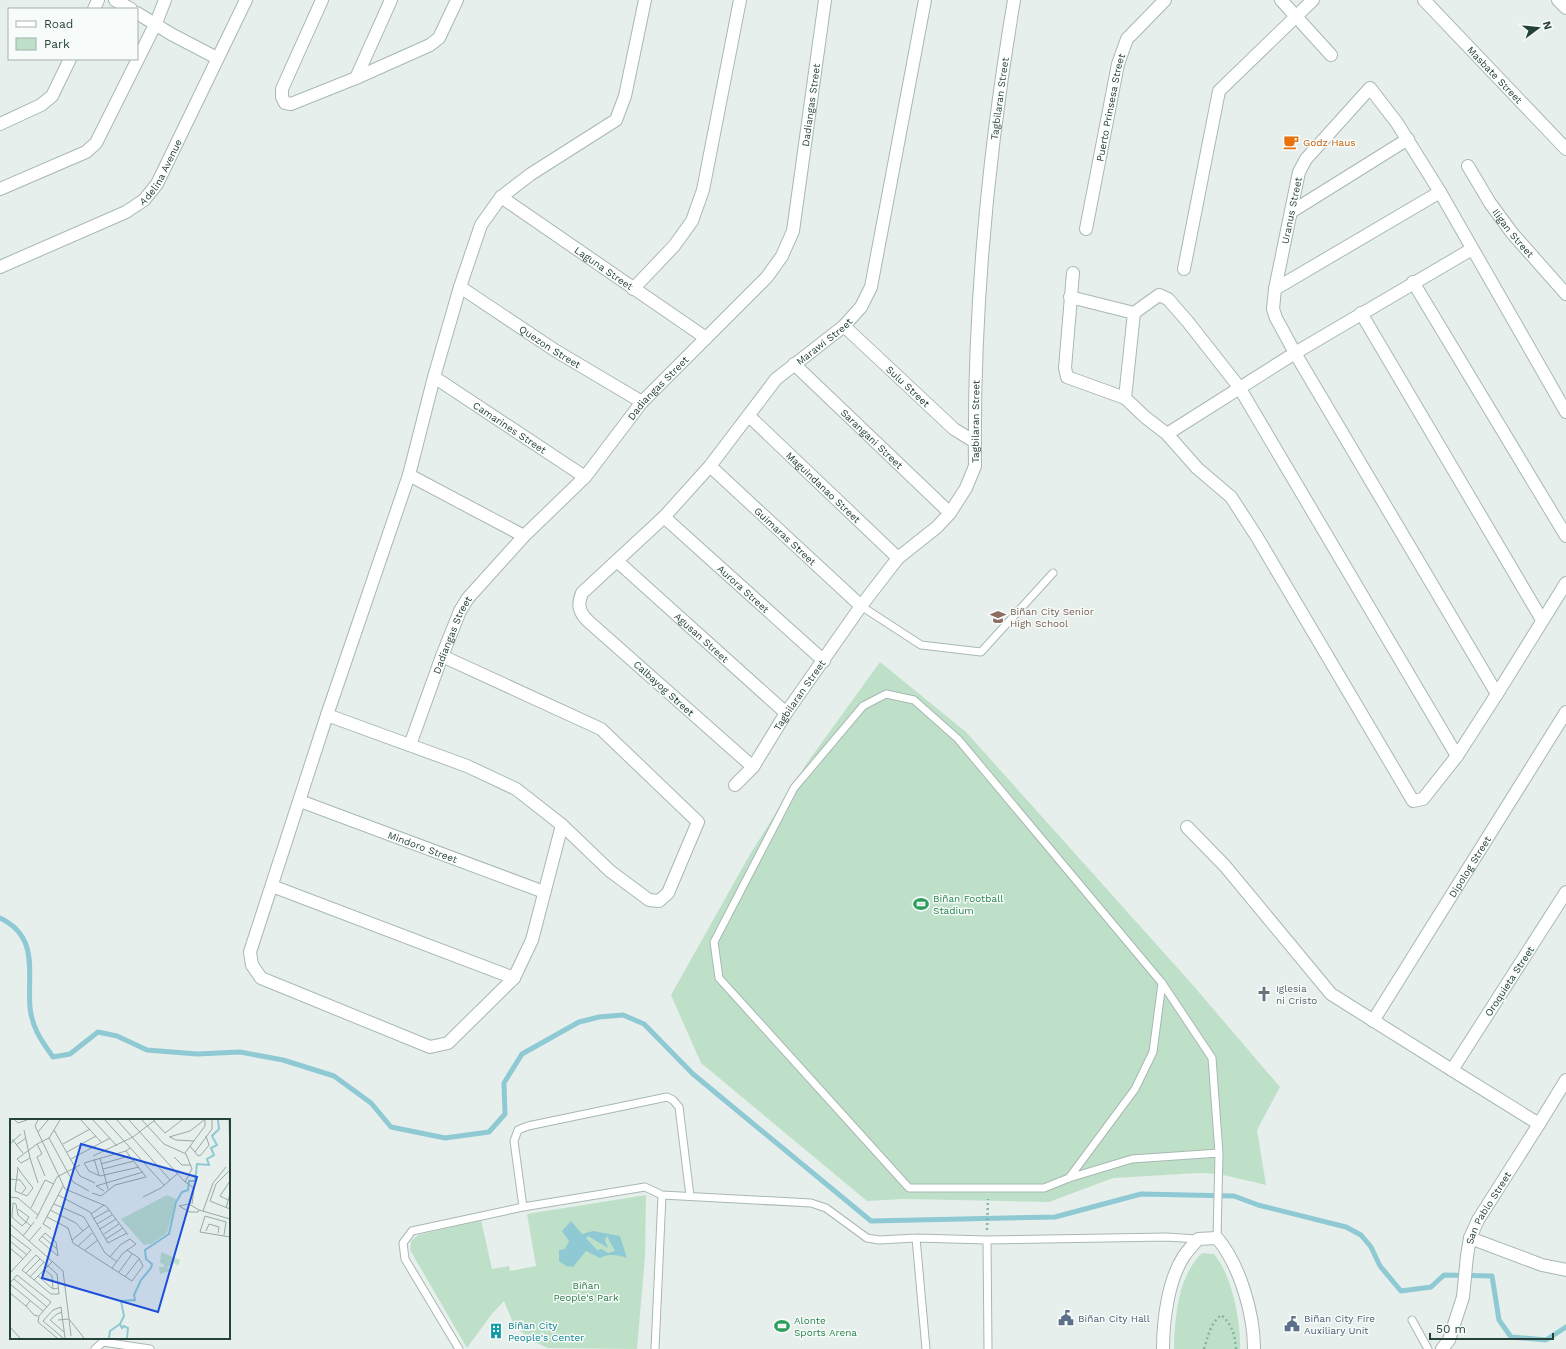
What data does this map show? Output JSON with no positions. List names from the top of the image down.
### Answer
{
  "streets": {
    "street": [
      "Masbate Street",
      "Tagbilaran Street",
      "Dadiangas Street",
      "Puerto Prinsesa Street",
      "Adelina Avenue",
      "Uranus Street",
      "Iligan Street",
      "Laguna Street",
      "Marawi Street",
      "Quezon Street",
      "Sulu Street",
      "Camarines Street",
      "Sarangani Street",
      "Maguindanao Street",
      "Guimaras Street",
      "Aurora Street",
      "Agusan Street",
      "Calbayog Street",
      "Mindoro Street",
      "Dipolog Street",
      "Oroquieta Street",
      "San Pablo Street"
    ]
  },
  "crossings": [
    ["Tagbilaran Street", "Sulu Street"],
    ["Tagbilaran Street", "Sarangani Street"],
    ["Tagbilaran Street", "Maguindanao Street"],
    ["Tagbilaran Street", "Guimaras Street"],
    ["Tagbilaran Street", "Aurora Street"],
    ["Tagbilaran Street", "Agusan Street"],
    ["Tagbilaran Street", "Calbayog Street"],
    ["Dadiangas Street", "Laguna Street"],
    ["Dadiangas Street", "Quezon Street"],
    ["Dadiangas Street", "Camarines Street"],
    ["Marawi Street", "Sulu Street"],
    ["Marawi Street", "Sarangani Street"],
    ["Marawi Street", "Maguindanao Street"],
    ["Marawi Street", "Guimaras Street"],
    ["Marawi Street", "Aurora Street"],
    ["Marawi Street", "Agusan Street"],
    ["Marawi Street", "Calbayog Street"]
  ],
  "parks": ["Biñan People's Park"],
  "places": {
    "cafe": ["Godz Haus"],
    "school or university": ["Biñan City Senior High School"],
    "sports": ["Biñan Football Stadium", "Alonte Sports Arena"],
    "church": ["Iglesia ni Cristo"],
    "public building": ["Biñan City Hall", "Biñan City Fire Auxiliary Unit"],
    "building": ["Biñan City People's Center"]
  },
  "legend": ["Road", "Park"],
  "scale_bar": "50 m",
  "north": "right"
}
